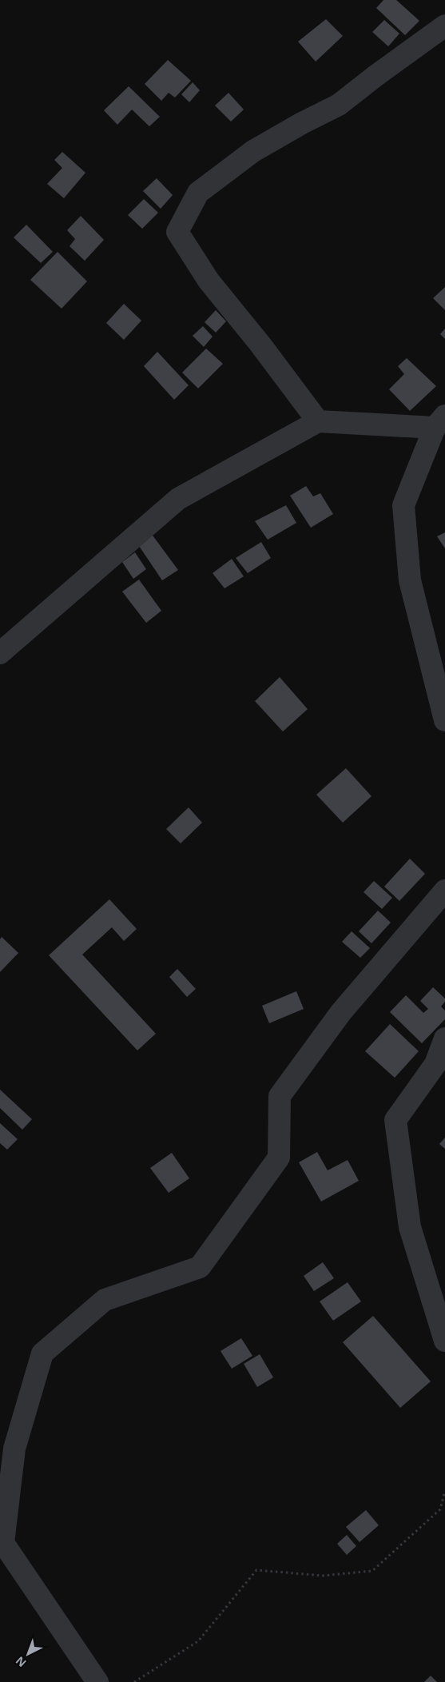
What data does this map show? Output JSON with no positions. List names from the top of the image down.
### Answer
{
  "north": "bottom left"
}
